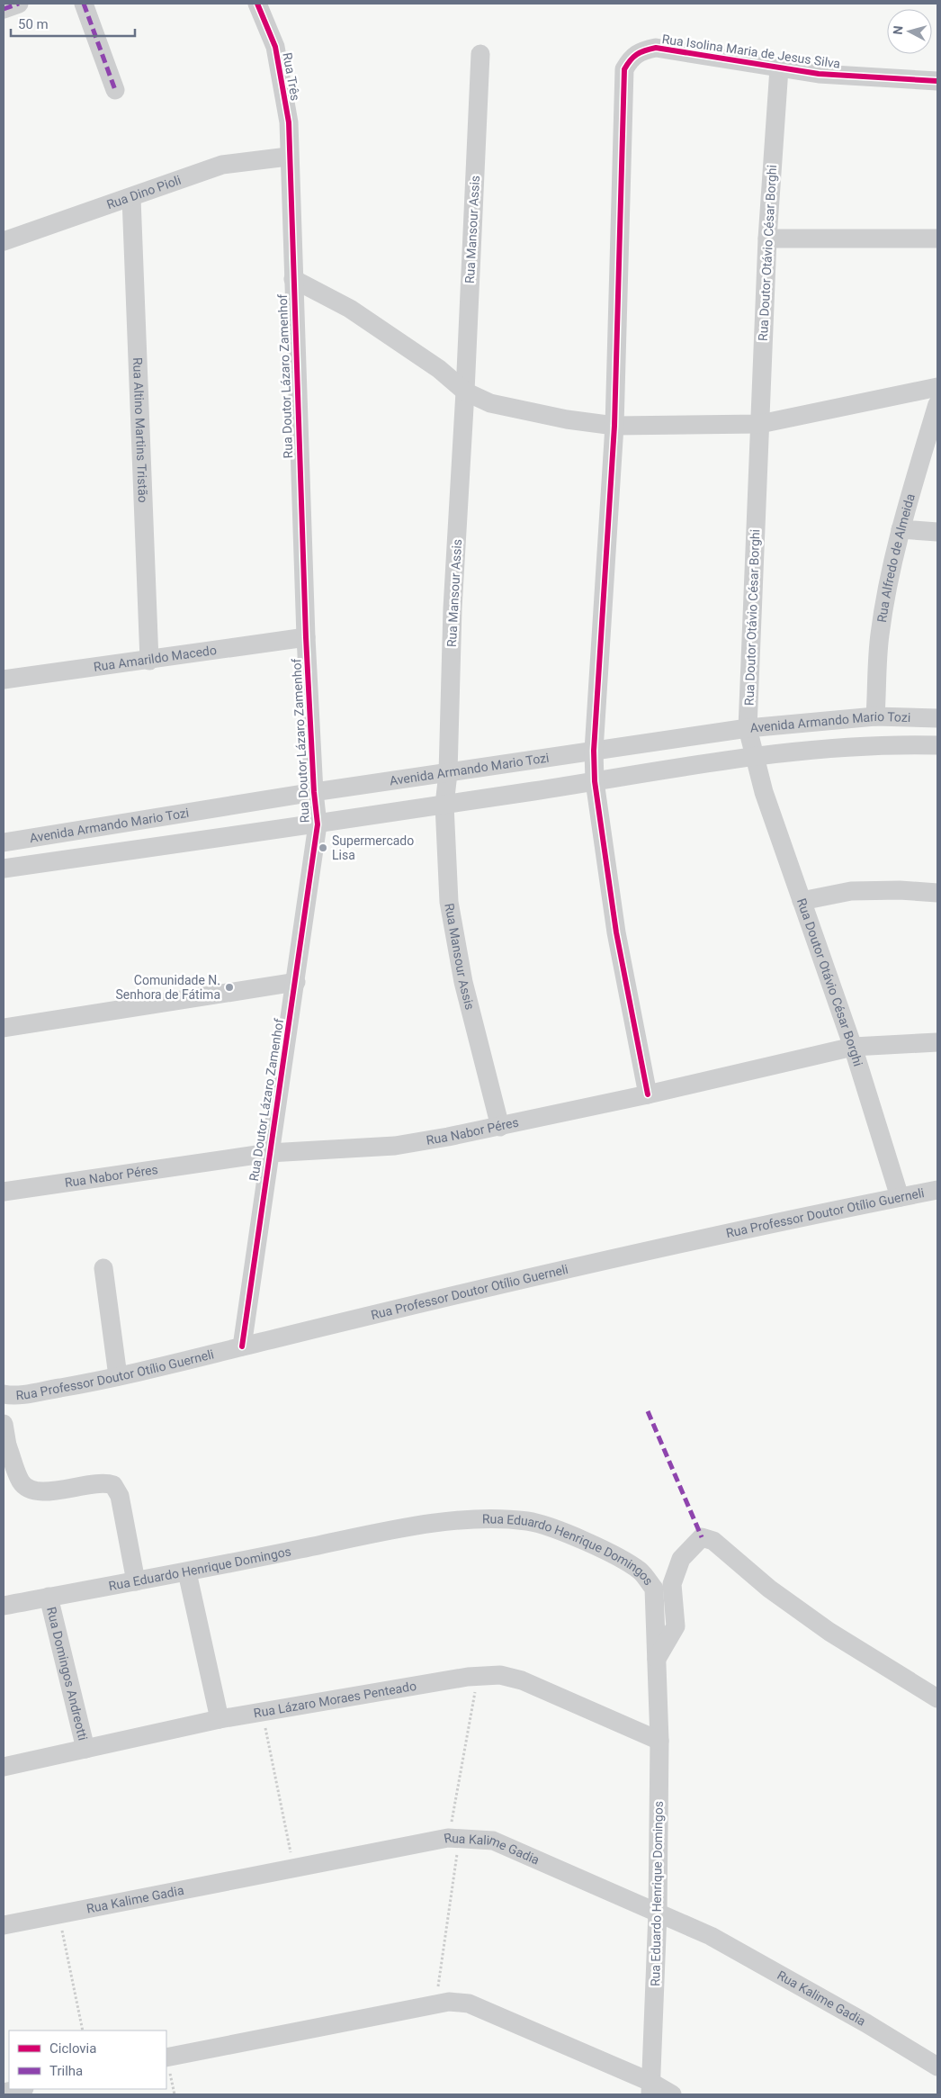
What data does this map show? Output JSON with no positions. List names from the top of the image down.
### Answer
{
  "streets": {
    "street": [
      "Rua Isolina Maria de Jesus Silva",
      "Rua Três",
      "Rua Dino Pioli",
      "Rua Mansour Assis",
      "Rua Doutor Otávio César Borghi",
      "Rua Doutor Lázaro Zamenhof",
      "Rua Altino Martins Tristão",
      "Rua Alfredo de Almeida",
      "Rua Amarildo Macedo",
      "Avenida Armando Mario Tozi",
      "Rua Nabor Péres",
      "Rua Professor Doutor Otílio Guerneli",
      "Rua Eduardo Henrique Domingos",
      "Rua Domingos Andreotti",
      "Rua Lázaro Moraes Penteado",
      "Rua Kalime Gadia"
    ]
  },
  "crossings": [
    ["Rua Isolina Maria de Jesus Silva", "Rua Doutor Otávio César Borghi"],
    ["Rua Três", "Rua Dino Pioli"],
    ["Rua Três", "Rua Doutor Lázaro Zamenhof"],
    ["Rua Dino Pioli", "Rua Doutor Lázaro Zamenhof"],
    ["Rua Dino Pioli", "Rua Altino Martins Tristão"],
    ["Rua Mansour Assis", "Avenida Armando Mario Tozi"],
    ["Rua Mansour Assis", "Rua Nabor Péres"],
    ["Rua Doutor Otávio César Borghi", "Avenida Armando Mario Tozi"],
    ["Rua Doutor Otávio César Borghi", "Rua Nabor Péres"],
    ["Rua Doutor Otávio César Borghi", "Rua Professor Doutor Otílio Guerneli"],
    ["Rua Doutor Lázaro Zamenhof", "Rua Amarildo Macedo"],
    ["Rua Doutor Lázaro Zamenhof", "Avenida Armando Mario Tozi"],
    ["Rua Doutor Lázaro Zamenhof", "Rua Nabor Péres"],
    ["Rua Doutor Lázaro Zamenhof", "Rua Professor Doutor Otílio Guerneli"],
    ["Rua Altino Martins Tristão", "Rua Amarildo Macedo"],
    ["Rua Alfredo de Almeida", "Avenida Armando Mario Tozi"],
    ["Rua Eduardo Henrique Domingos", "Rua Domingos Andreotti"],
    ["Rua Eduardo Henrique Domingos", "Rua Lázaro Moraes Penteado"],
    ["Rua Eduardo Henrique Domingos", "Rua Kalime Gadia"],
    ["Rua Domingos Andreotti", "Rua Lázaro Moraes Penteado"]
  ],
  "places": ["Supermercado Lisa", "Comunidade N. Senhora de Fátima"],
  "legend": ["Ciclovia", "Trilha"],
  "scale_bar": "50 m",
  "north": "left"
}
